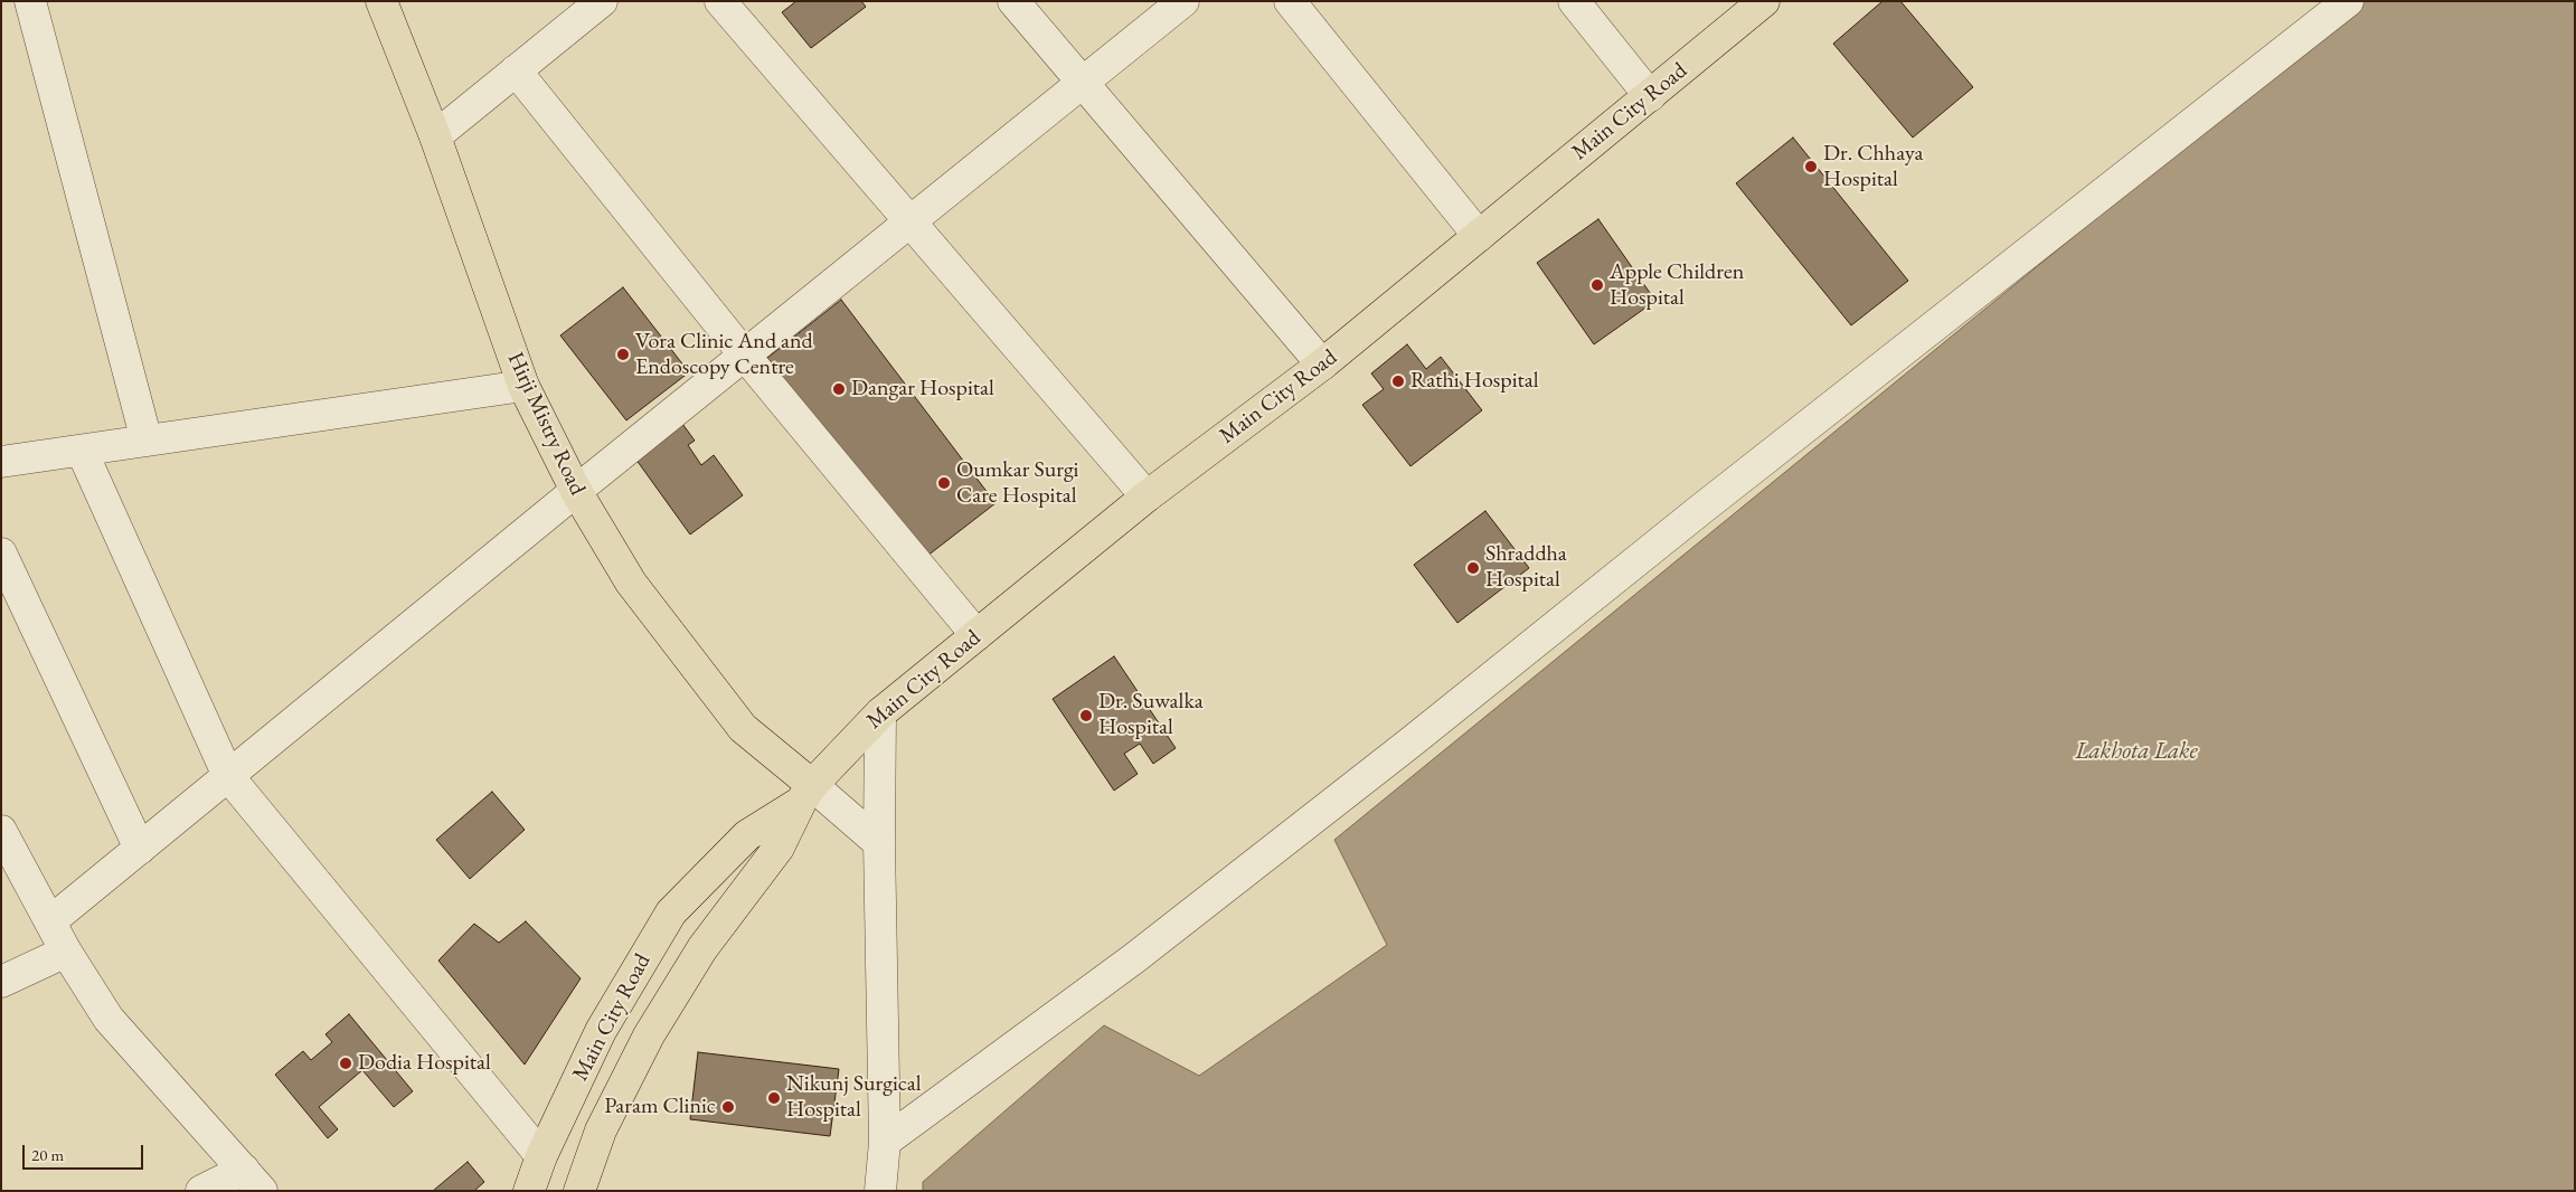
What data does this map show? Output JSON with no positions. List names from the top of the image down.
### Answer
{
  "streets": {
    "main road": ["Main City Road", "Hirji Mistry Road"]
  },
  "crossings": [
    ["Main City Road", "Hirji Mistry Road"]
  ],
  "water": ["Lakhota Lake"],
  "places": [
    "Dr. Chhaya Hospital",
    "Apple Children Hospital",
    "Vora Clinic And and Endoscopy Centre",
    "Rathi Hospital",
    "Dangar Hospital",
    "Oumkar Surgi Care Hospital",
    "Shraddha Hospital",
    "Dr. Suwalka Hospital",
    "Dodia Hospital",
    "Nikunj Surgical Hospital",
    "Param Clinic"
  ],
  "scale_bar": "20 m"
}
